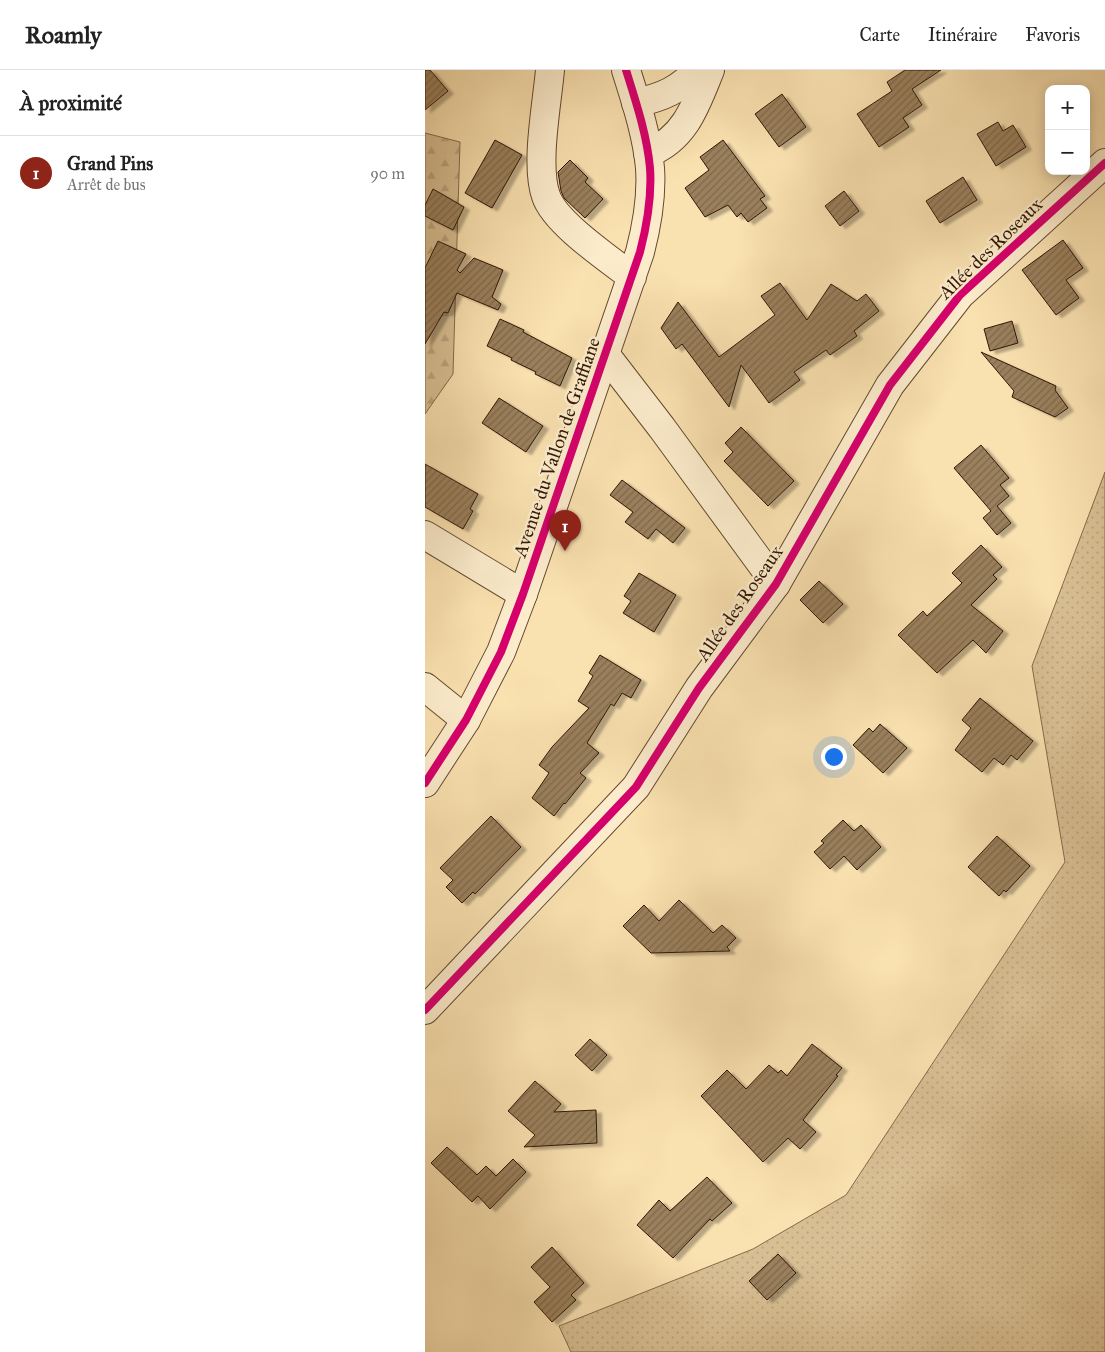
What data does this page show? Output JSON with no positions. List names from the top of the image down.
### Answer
{
  "streets": {
    "street": ["Allée des Roseaux", "Avenue du Vallon de Graffiane"]
  },
  "page": {
    "header": "Roamly",
    "nav": ["Carte", "Itinéraire", "Favoris"],
    "heading": "À proximité",
    "map_buttons": ["+", "−"],
    "list": [
      {
        "mark": "1",
        "name": "Grand Pins",
        "note": "Arrêt de bus",
        "value": "90 m"
      }
    ],
    "pins": "1"
  }
}
